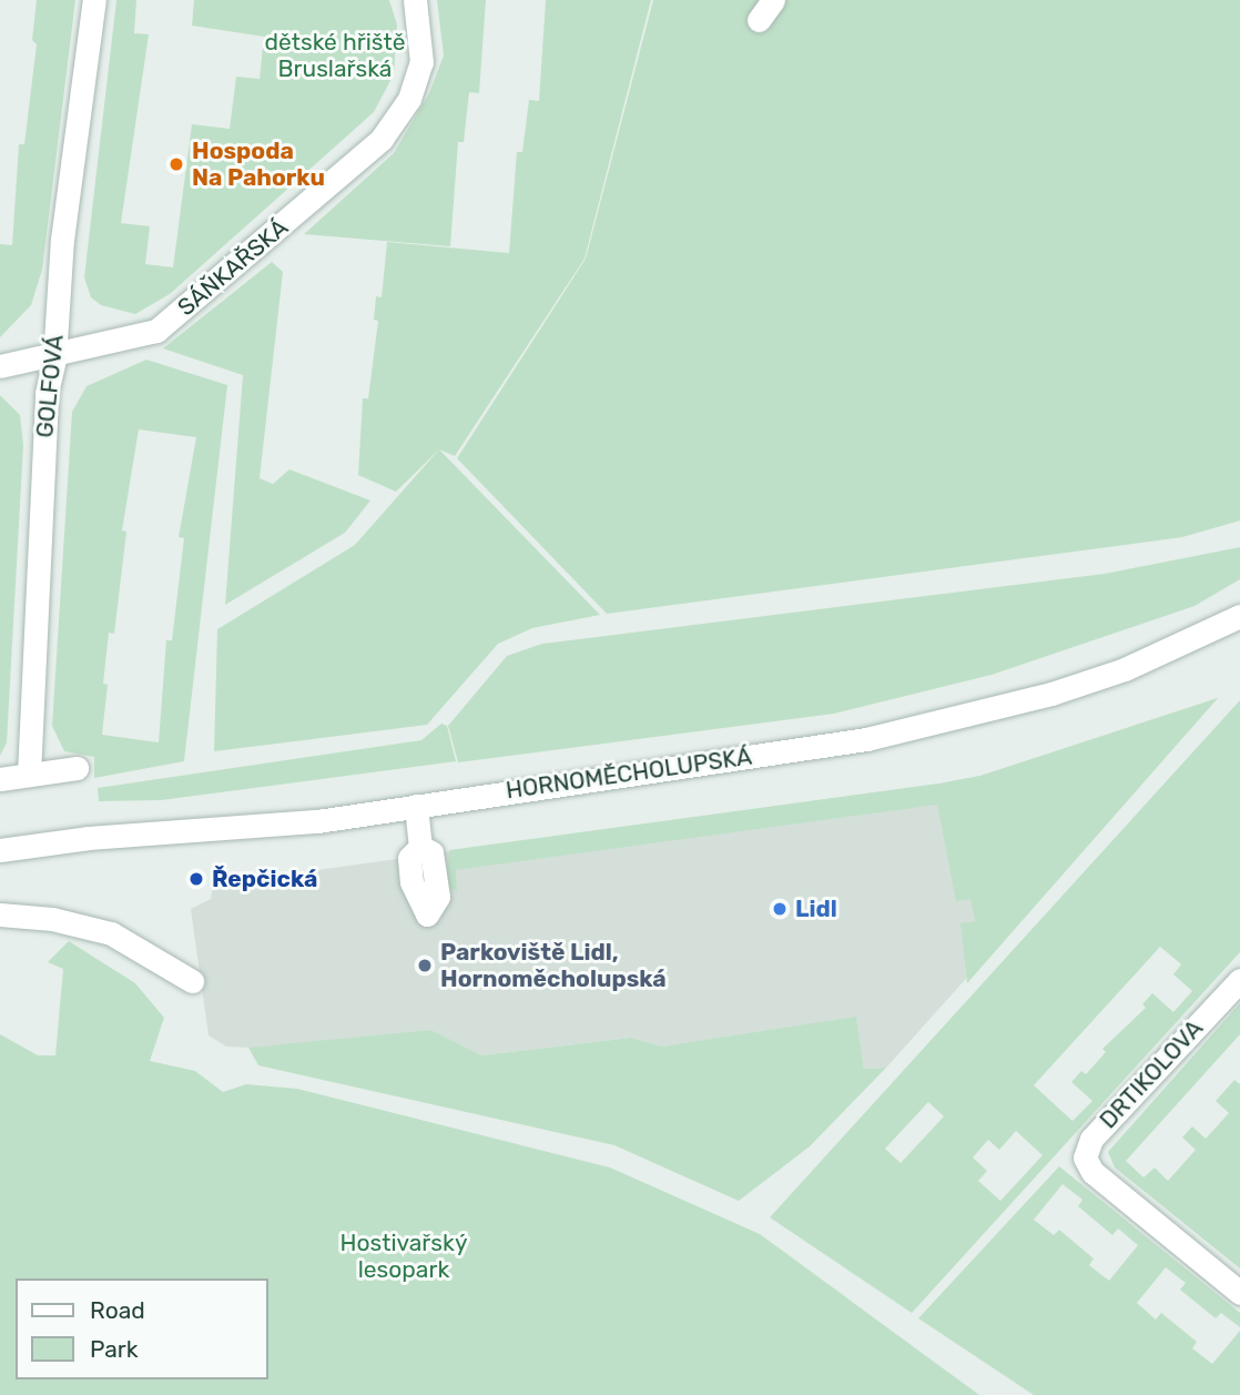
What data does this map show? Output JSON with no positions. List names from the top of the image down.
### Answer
{
  "streets": {
    "street": [
      "SÁŇKAŘSKÁ",
      "GOLFOVÁ",
      "HORNOMĚCHOLUPSKÁ",
      "DRTIKOLOVA"
    ]
  },
  "crossings": [
    ["SÁŇKAŘSKÁ", "GOLFOVÁ"]
  ],
  "parks": ["dětské hřiště Bruslařská", "Hostivařský lesopark"],
  "places": [
    "Hospoda Na Pahorku",
    "Řepčická",
    "Lidl",
    "Parkoviště Lidl, Hornoměcholupská"
  ],
  "legend": ["Road", "Park"]
}
